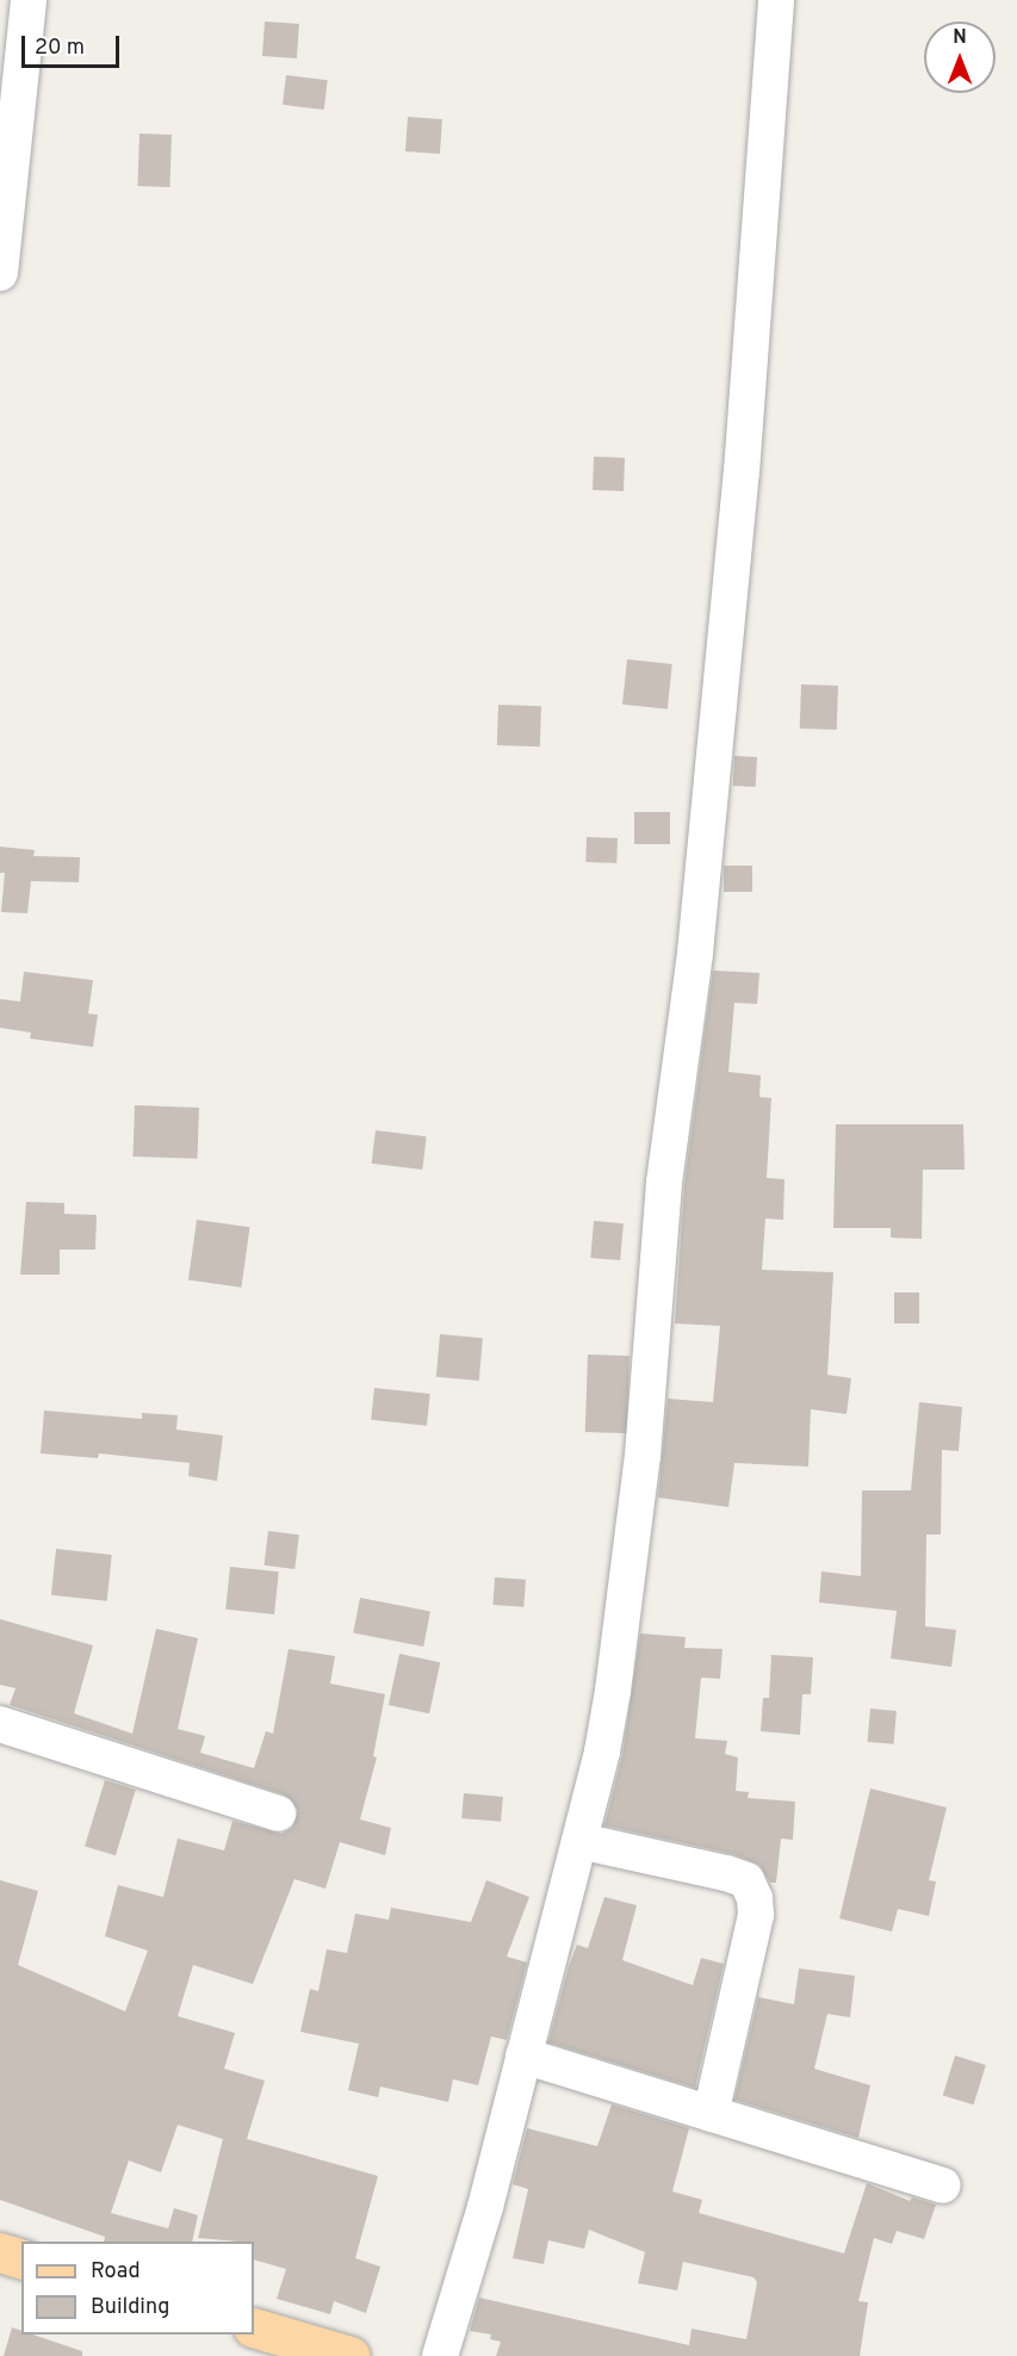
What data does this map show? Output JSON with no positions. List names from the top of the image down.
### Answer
{
  "legend": ["Road", "Building"],
  "scale_bar": "20 m",
  "north": "top"
}
